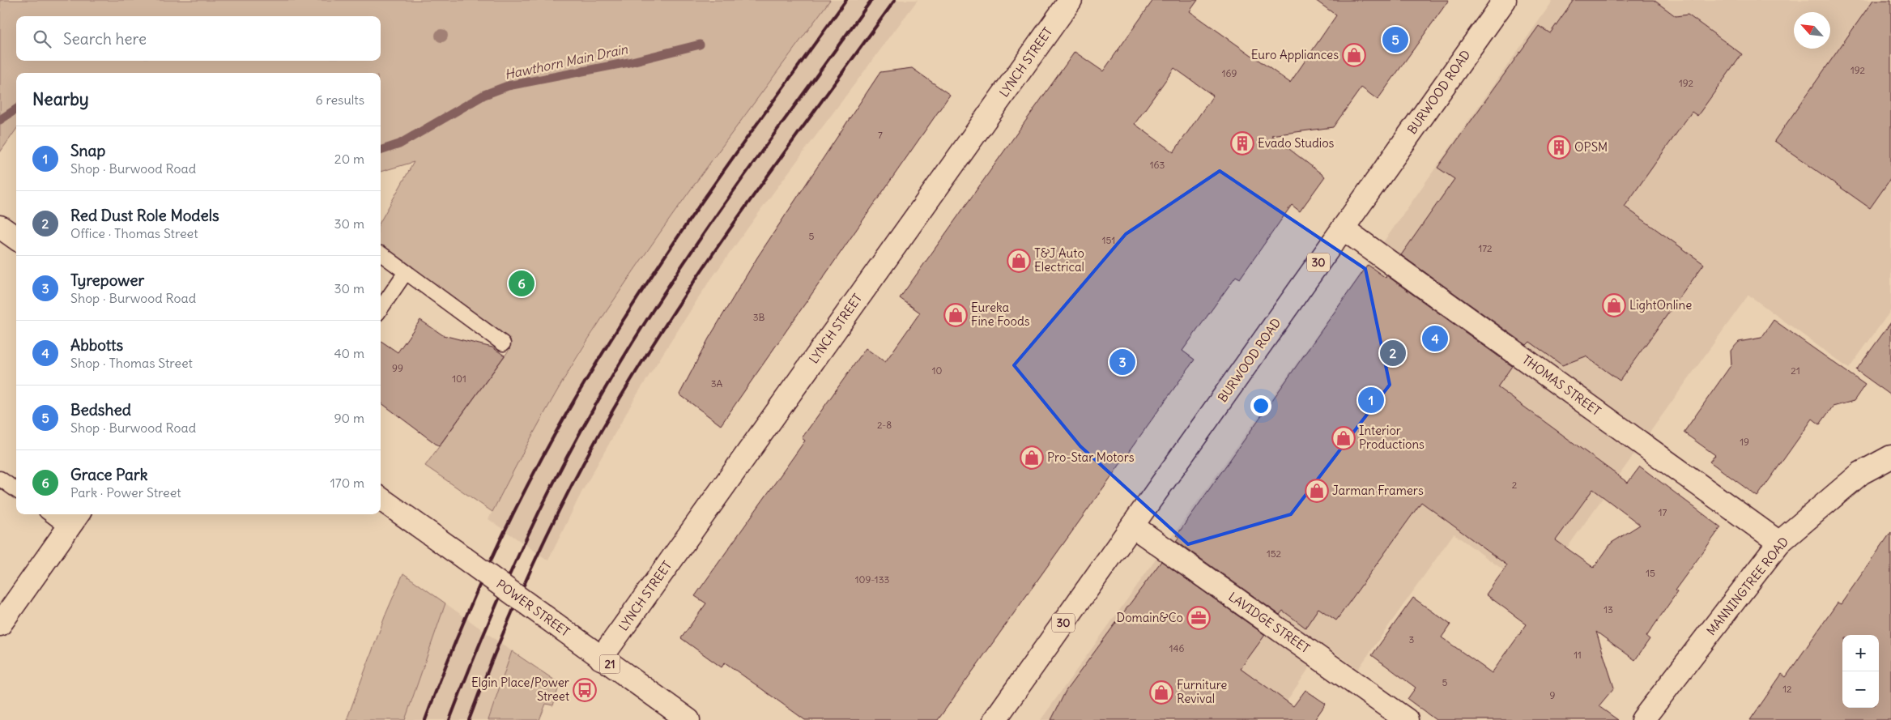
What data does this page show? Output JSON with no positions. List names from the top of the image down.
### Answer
{
  "streets": {
    "street": [
      "LYNCH STREET",
      "BURWOOD ROAD",
      "30",
      "THOMAS STREET",
      "MANNINGTREE ROAD",
      "POWER STREET",
      "LAVIDGE STREET",
      "21"
    ]
  },
  "crossings": [
    ["LYNCH STREET", "POWER STREET"],
    ["BURWOOD ROAD", "THOMAS STREET"],
    ["BURWOOD ROAD", "LAVIDGE STREET"],
    ["THOMAS STREET", "MANNINGTREE ROAD"]
  ],
  "water": ["Hawthorn Main Drain"],
  "places": {
    "shop": [
      "Euro Appliances",
      "T&J Auto Electrical",
      "LightOnline",
      "Eureka Fine Foods",
      "Interior Productions",
      "Pro-Star Motors",
      "Jarman Framers",
      "Furniture Revival"
    ],
    "building": ["Evado Studios", "OPSM"],
    "office": ["Domain&Co"],
    "bus stop": ["Elgin Place/Power Street"]
  },
  "house_numbers": [
    "192",
    "169",
    "192",
    "7",
    "163",
    "5",
    "151",
    "172",
    "3B",
    "99",
    "10",
    "21",
    "101",
    "3A",
    "2-8",
    "19",
    "2",
    "17",
    "152",
    "15",
    "109-133",
    "13",
    "3",
    "146",
    "11",
    "5",
    "12",
    "9"
  ],
  "north": "top left",
  "page": {
    "search": "Search here",
    "pins": [
      "5",
      "6",
      "4",
      "2",
      "3",
      "1"
    ],
    "heading": ["Nearby", "6 results"],
    "list": [
      {
        "mark": "1",
        "name": "Snap",
        "note": "Shop · Burwood Road",
        "value": "20 m"
      },
      {
        "mark": "2",
        "name": "Red Dust Role Models",
        "note": "Office · Thomas Street",
        "value": "30 m"
      },
      {
        "mark": "3",
        "name": "Tyrepower",
        "note": "Shop · Burwood Road",
        "value": "30 m"
      },
      {
        "mark": "4",
        "name": "Abbotts",
        "note": "Shop · Thomas Street",
        "value": "40 m"
      },
      {
        "mark": "5",
        "name": "Bedshed",
        "note": "Shop · Burwood Road",
        "value": "90 m"
      },
      {
        "mark": "6",
        "name": "Grace Park",
        "note": "Park · Power Street",
        "value": "170 m"
      }
    ],
    "map_buttons": ["+", "−"]
  }
}
